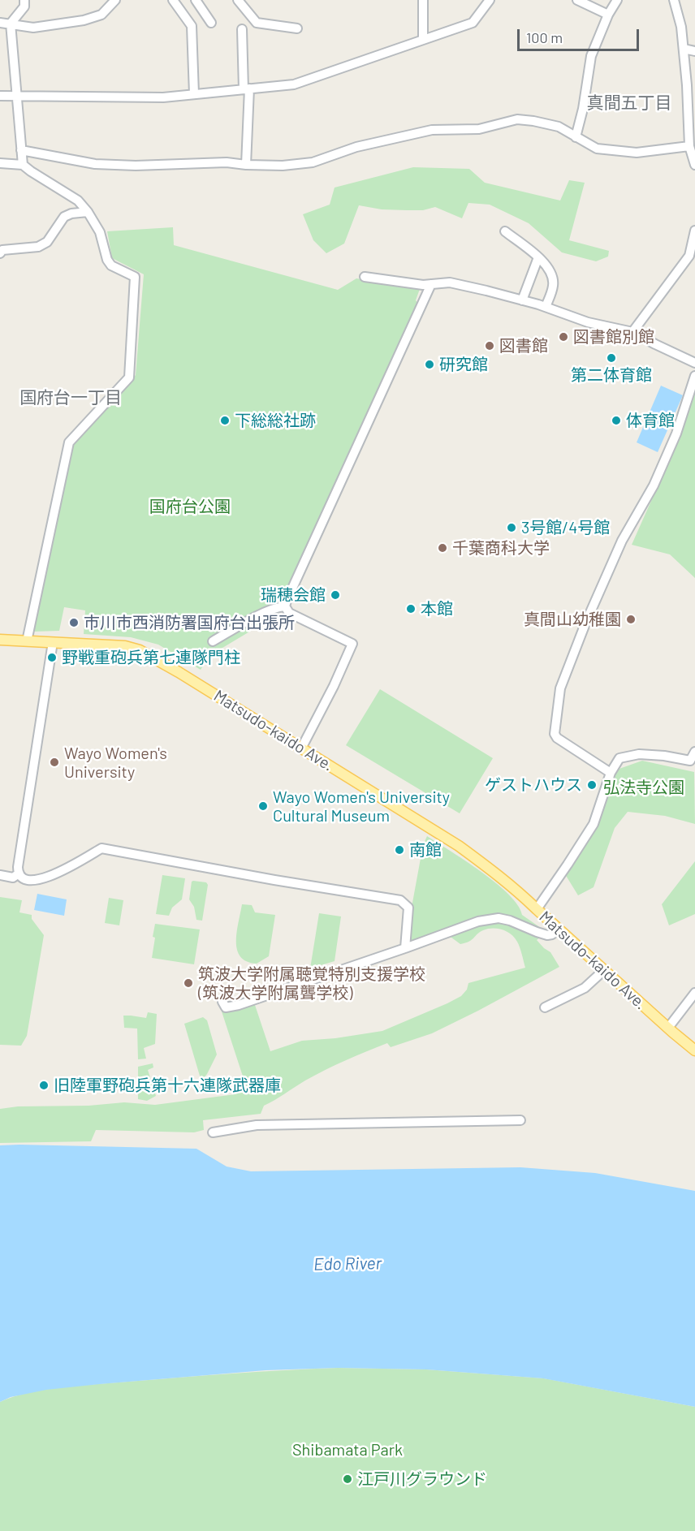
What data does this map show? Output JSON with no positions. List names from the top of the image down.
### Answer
{
  "streets": {
    "main road": ["Matsudo-kaido Ave."]
  },
  "districts": ["真間五丁目", "国府台一丁目"],
  "water": ["Edo River"],
  "parks": ["国府台公園", "弘法寺公園", "Shibamata Park"],
  "places": [
    "図書館別館",
    "図書館",
    "第二体育館",
    "研究館",
    "下総総社跡",
    "体育館",
    "3号館/4号館",
    "千葉商科大学",
    "瑞穂会館",
    "本館",
    "真間山幼稚園",
    "市川市西消防署国府台出張所",
    "野戦重砲兵第七連隊門柱",
    "Wayo Women's University",
    "ゲストハウス",
    "Wayo Women's University Cultural Museum",
    "南館",
    "筑波大学附属聴覚特別支援学校 (筑波大学附属聾学校)",
    "旧陸軍野砲兵第十六連隊武器庫",
    "江戸川グラウンド"
  ],
  "scale_bar": "100 m"
}
